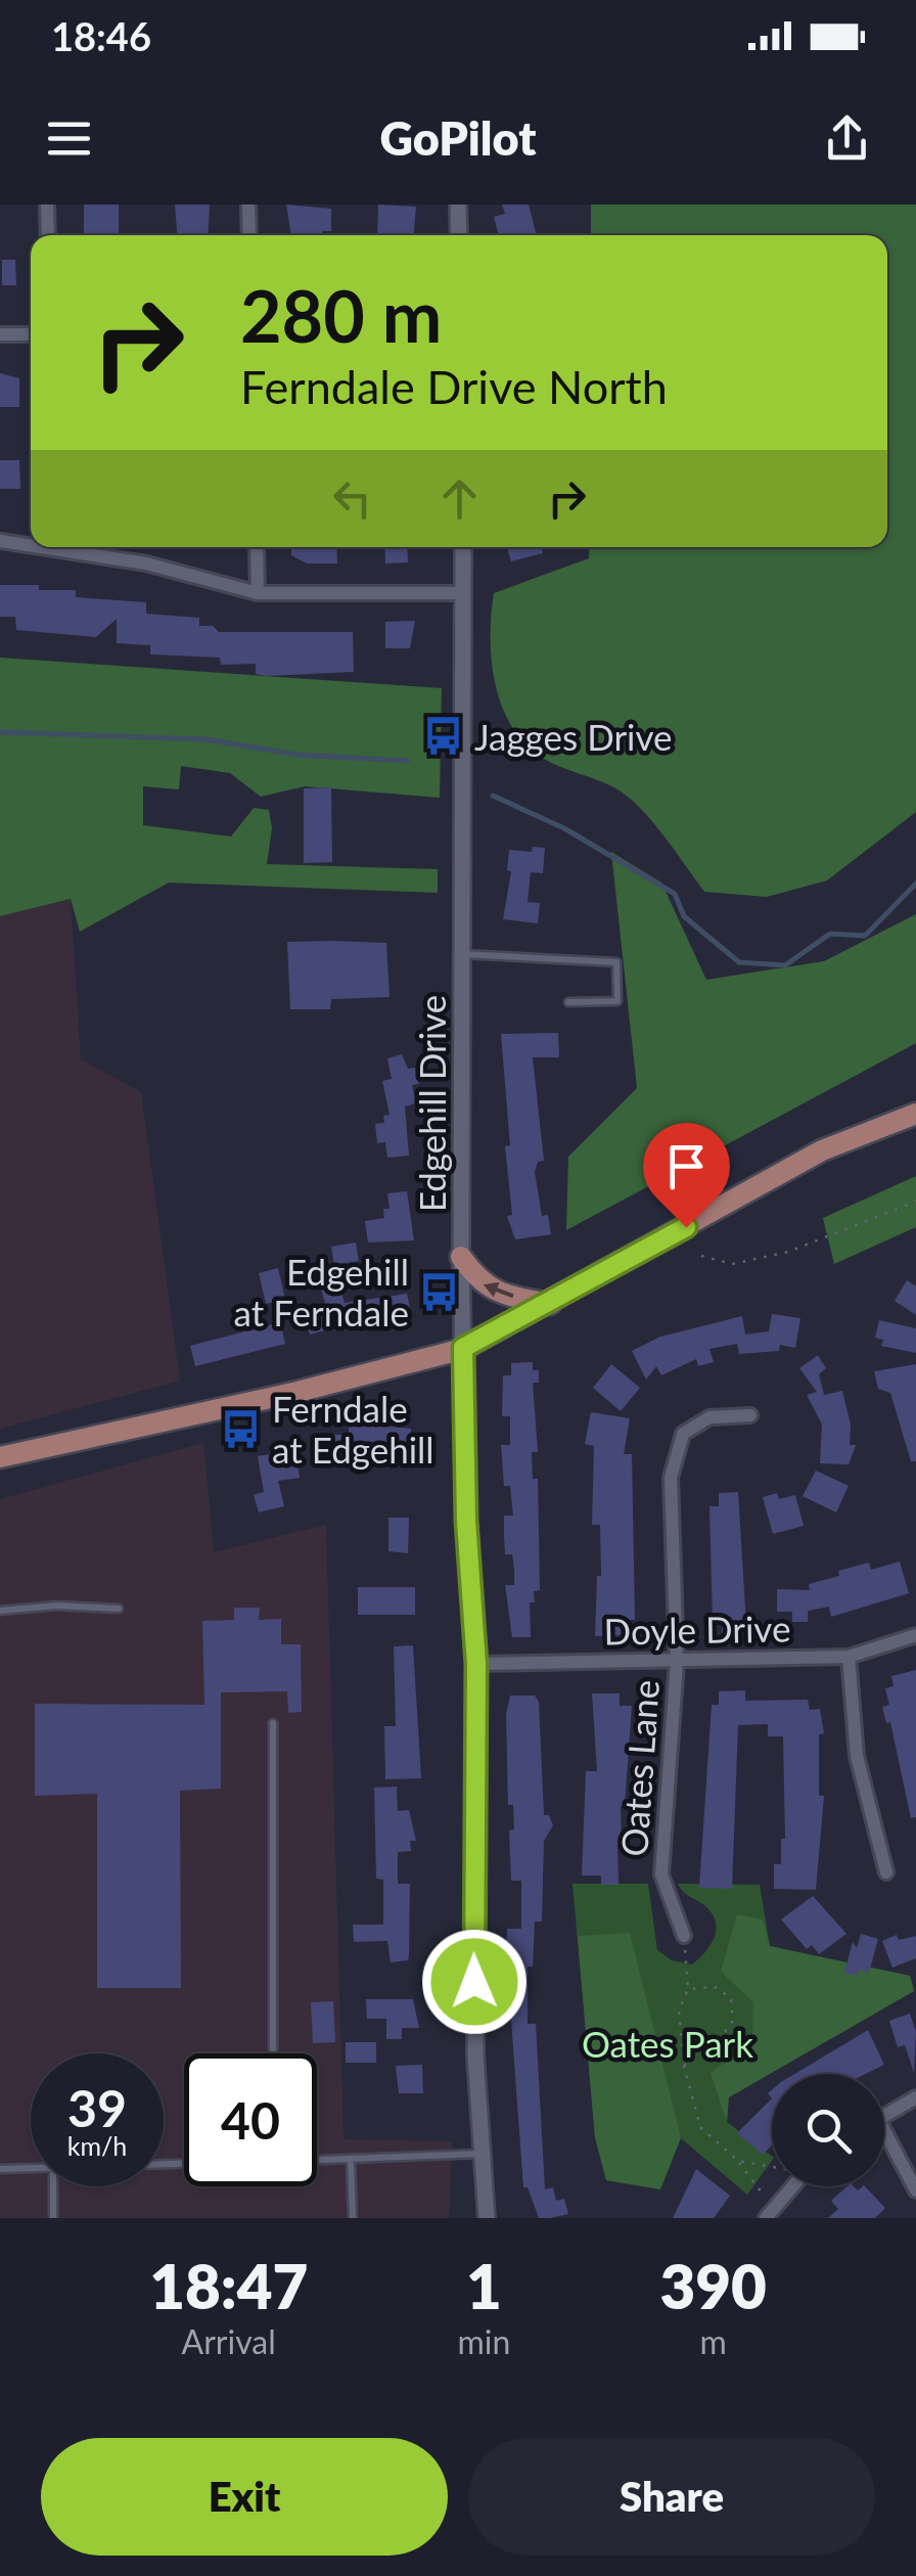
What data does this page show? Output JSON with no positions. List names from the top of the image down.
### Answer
{
  "streets": {
    "street": ["Edgehill Drive", "Doyle Drive", "Oates Lane"]
  },
  "crossings": [
    ["Edgehill Drive", "Doyle Drive"],
    ["Doyle Drive", "Oates Lane"]
  ],
  "parks": ["Oates Park"],
  "places": {
    "bus stop": ["Jagges Drive", "Edgehill at Ferndale", "Ferndale at Edgehill"]
  },
  "page": {
    "status": "18:46",
    "header": "GoPilot",
    "turn": ["280 m", "Ferndale Drive North"],
    "speed": "39 km/h",
    "limit": "40",
    "eta": [
      "18:47",
      "Arrival",
      "1",
      "min",
      "390",
      "m"
    ],
    "buttons": ["Exit", "Share"]
  }
}
